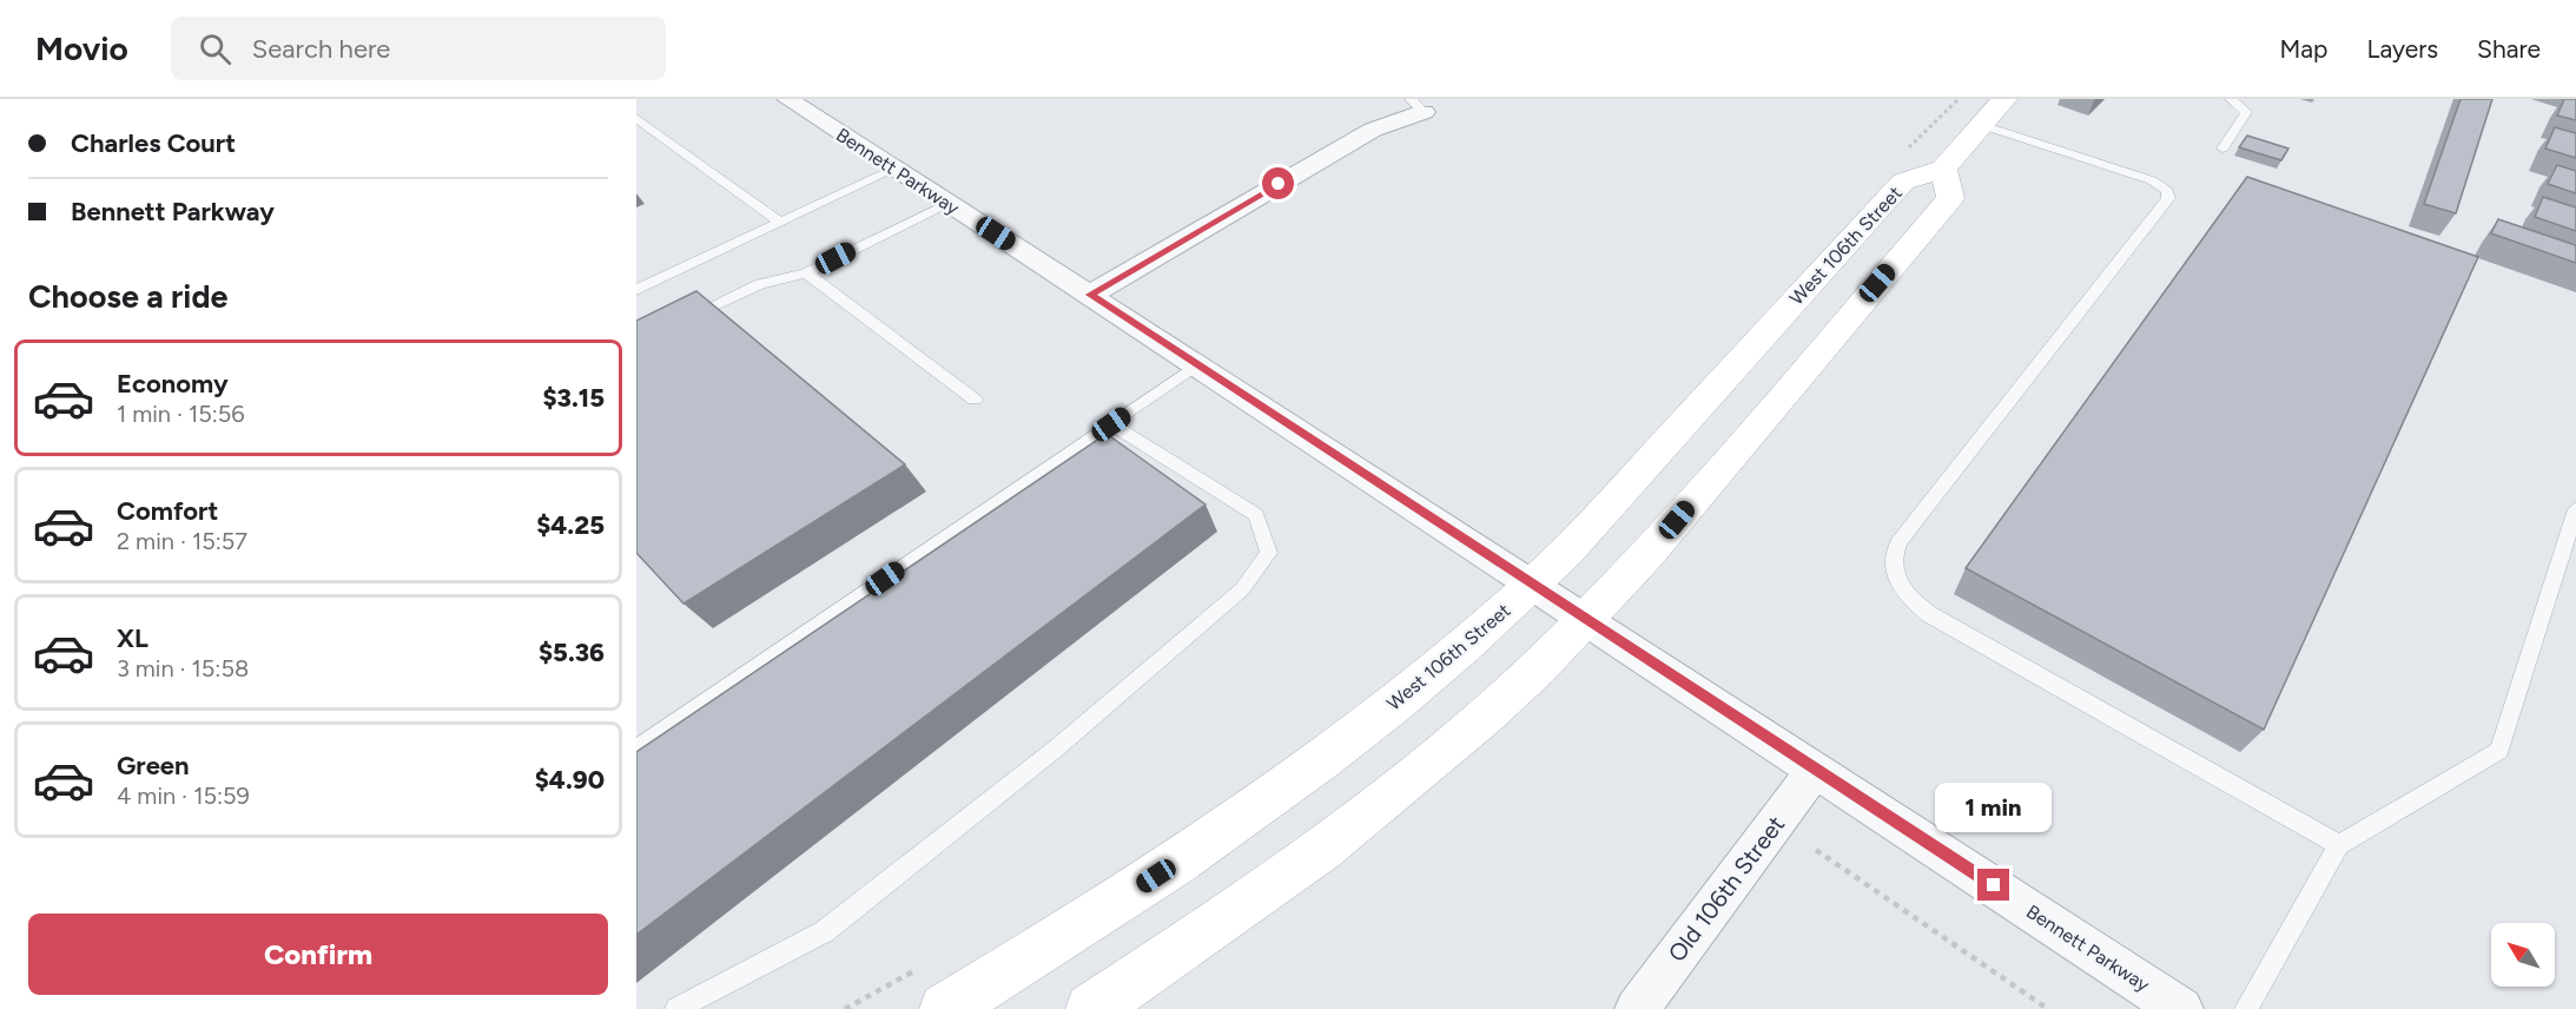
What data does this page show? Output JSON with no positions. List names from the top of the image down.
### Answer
{
  "streets": {
    "street": ["Bennett Parkway", "West 106th Street", "Old 106th Street"]
  },
  "crossings": [
    ["Bennett Parkway", "West 106th Street"],
    ["Bennett Parkway", "Old 106th Street"]
  ],
  "north": "top left",
  "page": {
    "header": "Movio",
    "search": "Search here",
    "nav": ["Map", "Layers", "Share"],
    "banner": ["Charles Court", "Bennett Parkway"],
    "heading": "Choose a ride",
    "list": [
      {
        "name": "Economy",
        "note": "1 min · 15:56",
        "value": "$3.15"
      },
      {
        "name": "Comfort",
        "note": "2 min · 15:57",
        "value": "$4.25"
      },
      {
        "name": "XL",
        "note": "3 min · 15:58",
        "value": "$5.36"
      },
      {
        "name": "Green",
        "note": "4 min · 15:59",
        "value": "$4.90"
      }
    ],
    "bubble": "1 min",
    "buttons": "Confirm"
  }
}
